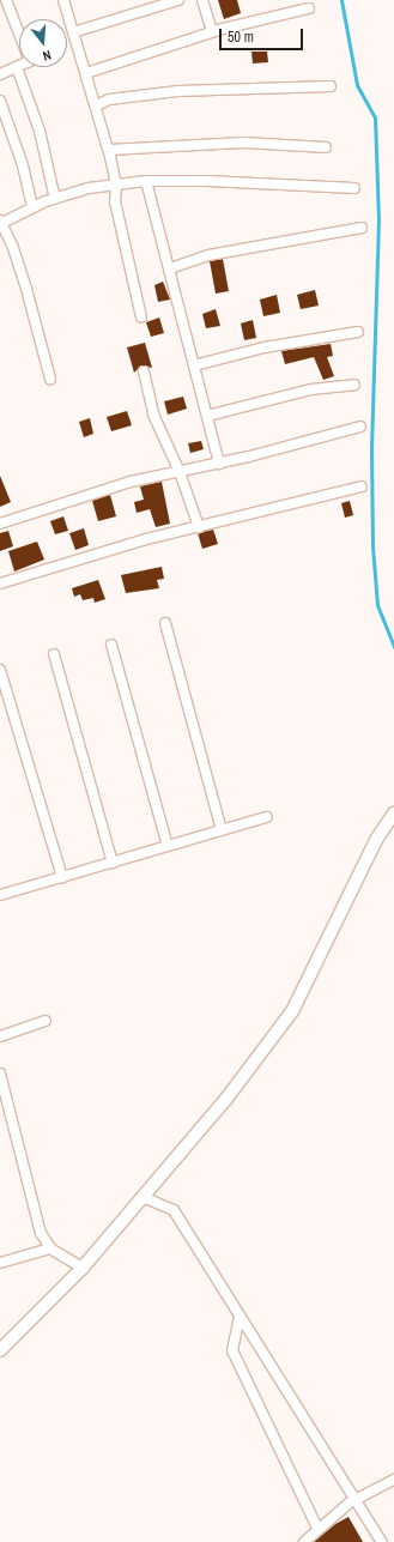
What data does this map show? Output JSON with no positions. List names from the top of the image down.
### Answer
{
  "scale_bar": "50 m",
  "north": "bottom"
}
